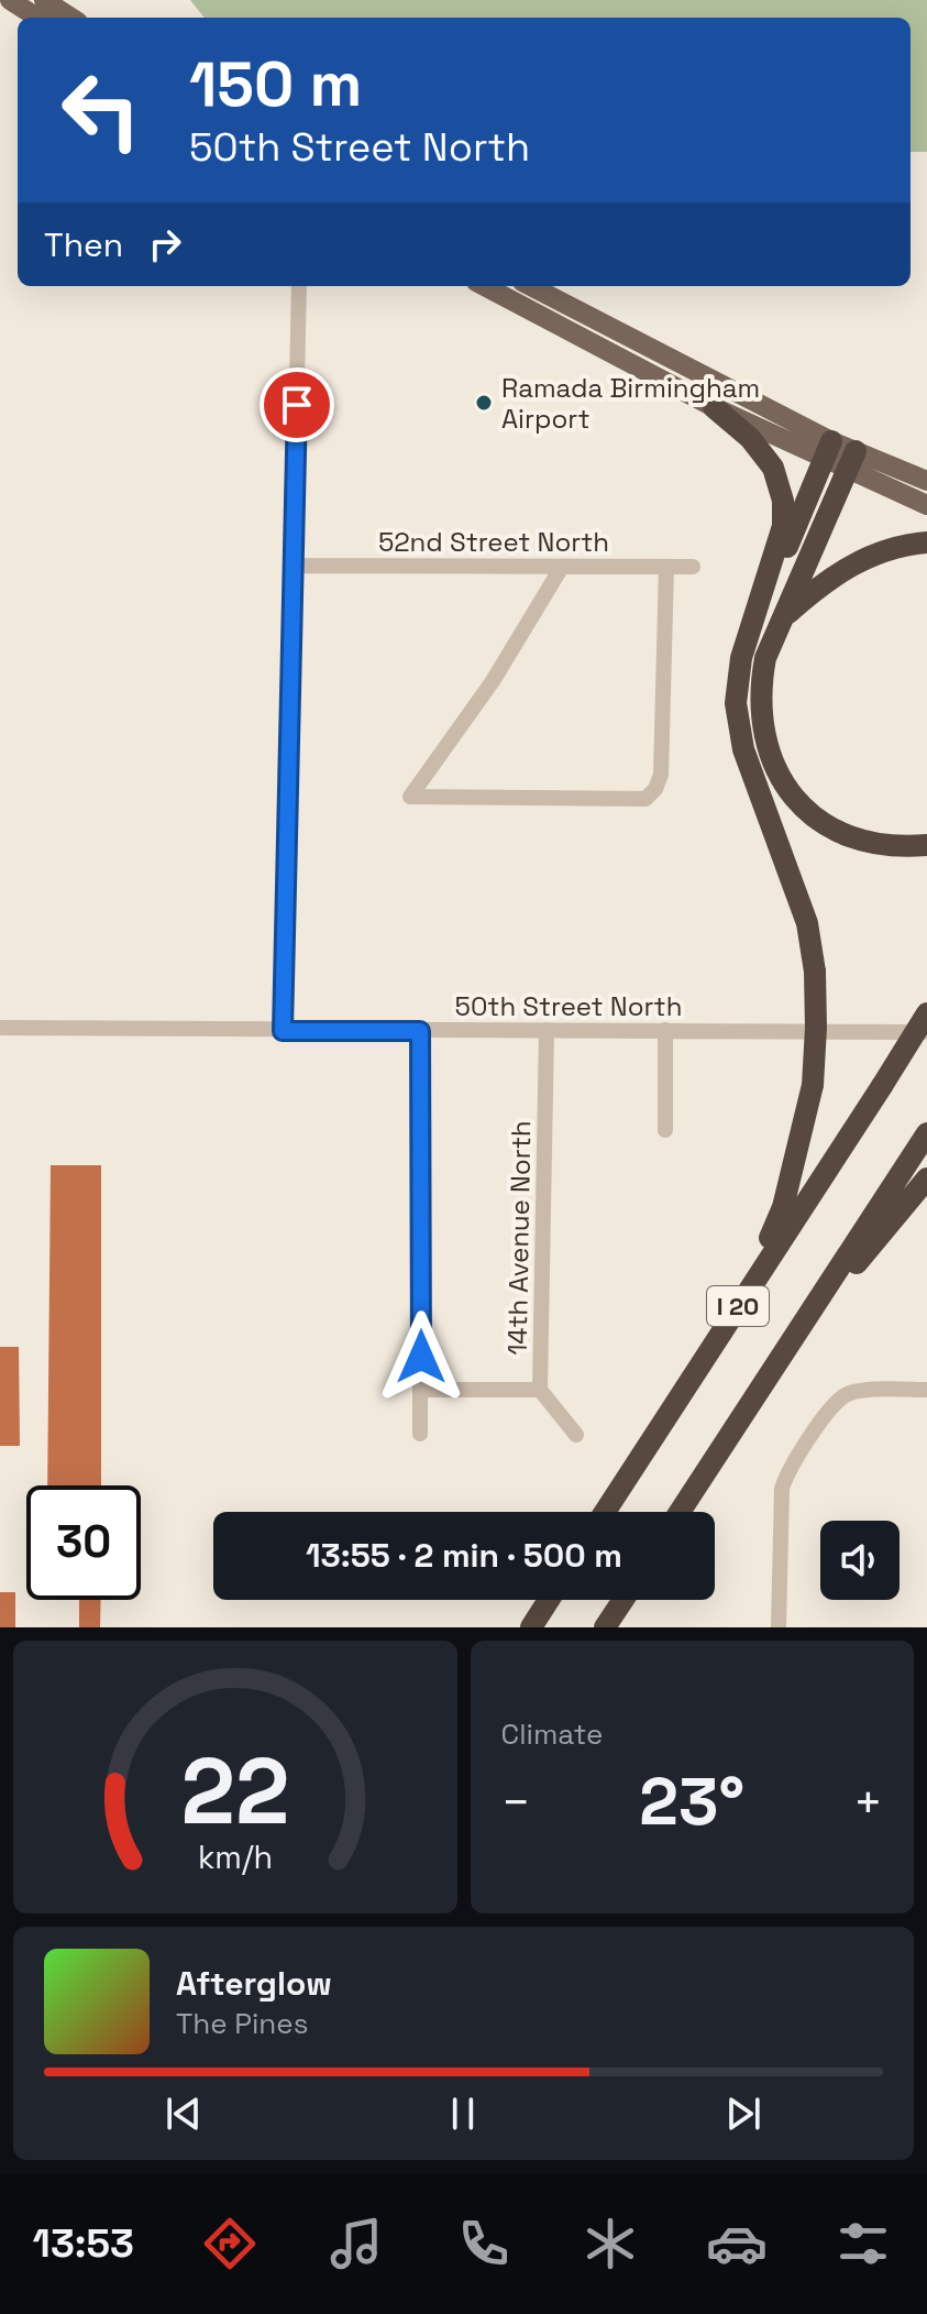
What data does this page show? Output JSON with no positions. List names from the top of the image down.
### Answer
{
  "streets": {
    "highway": ["I 20"],
    "street": ["52nd Street North", "50th Street North", "14th Avenue North"]
  },
  "crossings": [
    ["50th Street North", "14th Avenue North"]
  ],
  "places": ["Ramada Birmingham Airport"],
  "page": {
    "turn": ["150 m", "50th Street North"],
    "then": "Then",
    "limit": "30",
    "trip": "13:55 · 2 min · 500 m",
    "tile": "Climate",
    "heat": ["−", "23°", "+"],
    "song": ["Afterglow", "The Pines"],
    "tabs": "13:53",
    "gauge": ["22", "km/h"]
  }
}
